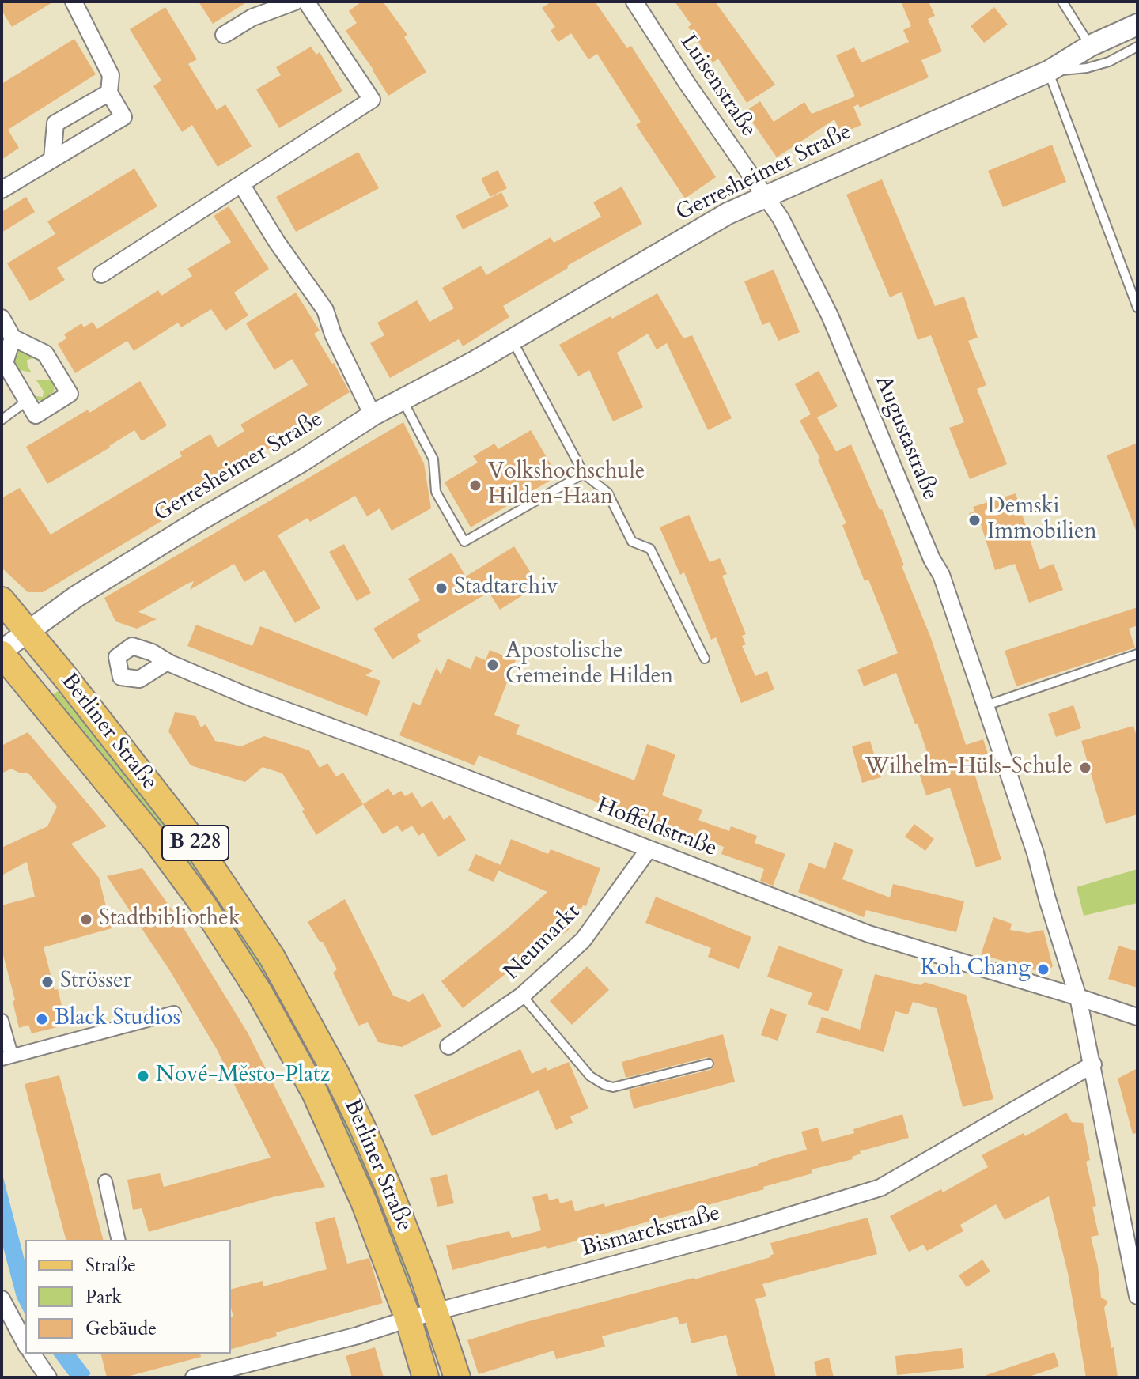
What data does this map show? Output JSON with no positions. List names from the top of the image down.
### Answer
{
  "streets": {
    "main road": ["Berliner Straße", "B 228"],
    "street": [
      "Luisenstraße",
      "Gerresheimer Straße",
      "Augustastraße",
      "Hoffeldstraße",
      "Neumarkt",
      "Bismarckstraße"
    ]
  },
  "crossings": [
    ["Luisenstraße", "Gerresheimer Straße"],
    ["Luisenstraße", "Augustastraße"],
    ["Gerresheimer Straße", "Augustastraße"],
    ["Gerresheimer Straße", "Berliner Straße"],
    ["Augustastraße", "Hoffeldstraße"],
    ["Augustastraße", "Bismarckstraße"],
    ["Berliner Straße", "Bismarckstraße"],
    ["Hoffeldstraße", "Neumarkt"]
  ],
  "places": [
    "Volkshochschule Hilden-Haan",
    "Demski Immobilien",
    "Stadtarchiv",
    "Apostolische Gemeinde Hilden",
    "Wilhelm-Hüls-Schule",
    "Stadtbibliothek",
    "Koh Chang",
    "Strösser",
    "Black Studios",
    "Nové-Město-Platz"
  ],
  "legend": ["Straße", "Park", "Gebäude"]
}
